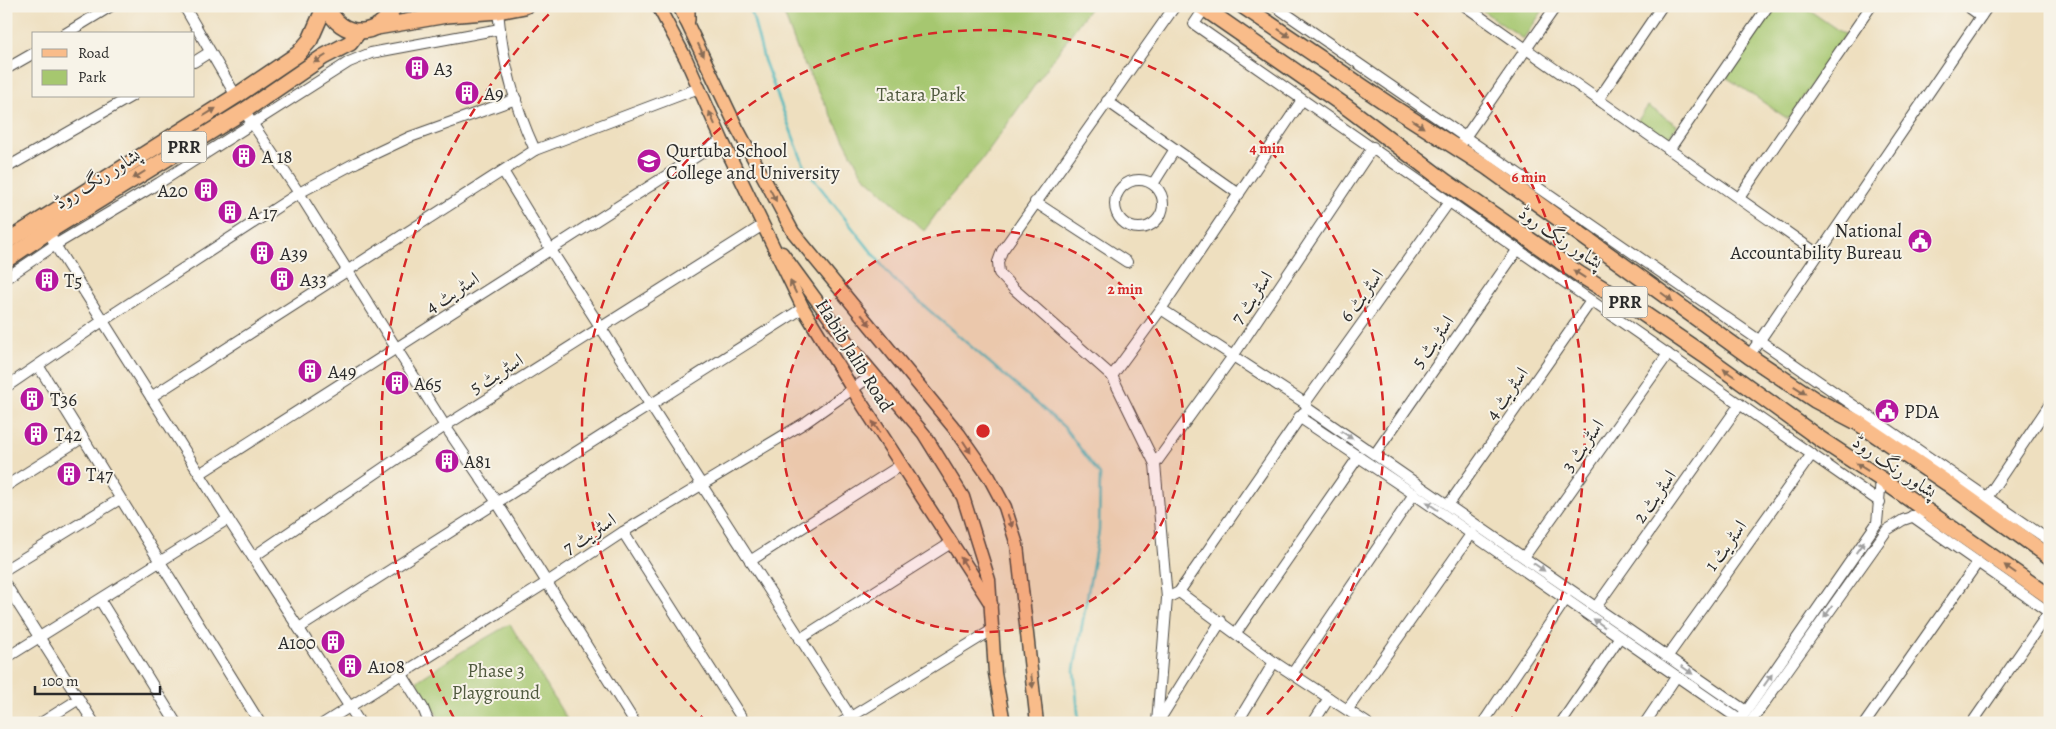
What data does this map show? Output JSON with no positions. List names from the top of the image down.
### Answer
{
  "streets": {
    "highway": ["PRR", "پشاور رنگ روڈ"],
    "main road": ["Habib Jalib Road"],
    "street": [
      "اسٹریٹ 4",
      "اسٹریٹ 6",
      "اسٹریٹ 7",
      "اسٹریٹ 5",
      "اسٹریٹ 3",
      "اسٹریٹ 2",
      "اسٹریٹ 1"
    ]
  },
  "crossings": [
    ["اسٹریٹ 4", "Habib Jalib Road"],
    ["اسٹریٹ 7", "Habib Jalib Road"],
    ["اسٹریٹ 5", "Habib Jalib Road"]
  ],
  "parks": ["Tatara Park", "Phase 3 Playground"],
  "places": {
    "building": [
      "A3",
      "A9",
      "A 18",
      "A20",
      "A 17",
      "A39",
      "A33",
      "T5",
      "A49",
      "A65",
      "T36",
      "T42",
      "A81",
      "T47",
      "A100",
      "A108"
    ],
    "school or university": ["Qurtuba School College and University"],
    "public building": ["National Accountability Bureau", "PDA"]
  },
  "legend": ["Road", "Park"],
  "scale_bar": "100 m",
  "rings": ["4 min", "6 min", "2 min"]
}
